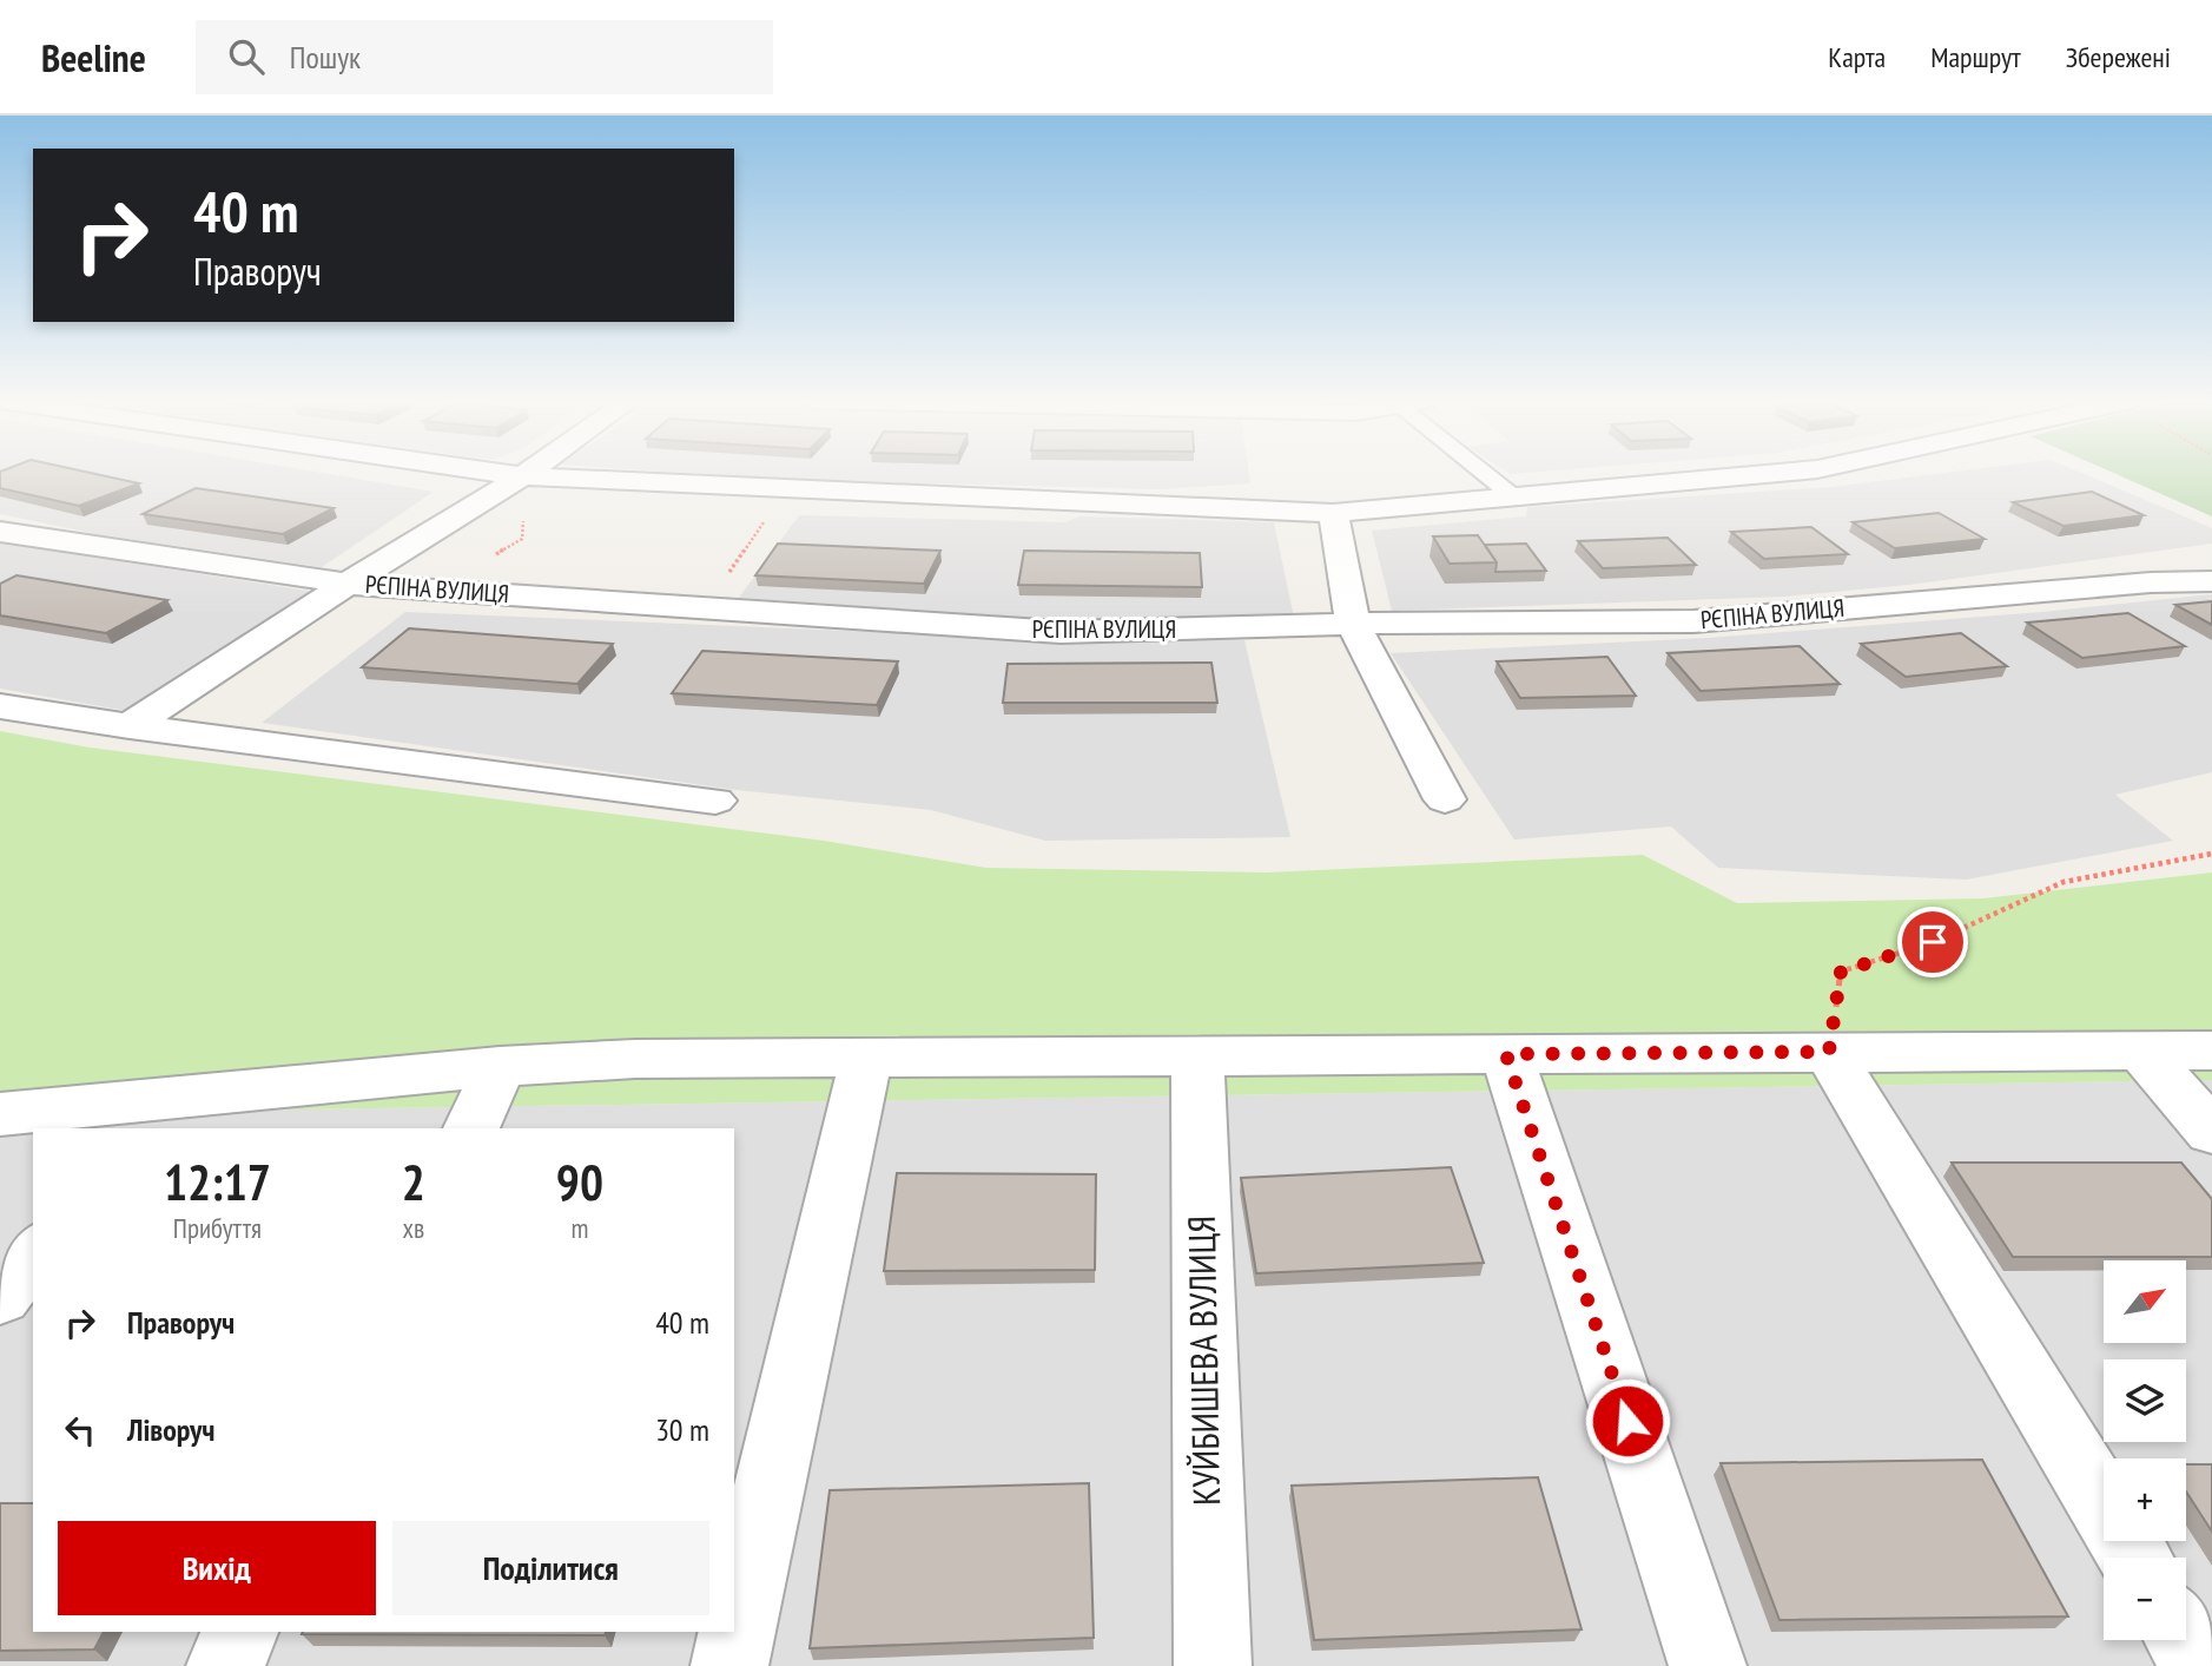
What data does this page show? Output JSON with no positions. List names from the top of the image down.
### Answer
{
  "streets": {
    "street": ["РЄПІНА ВУЛИЦЯ", "КУЙБИШЕВА ВУЛИЦЯ"]
  },
  "north": "top right",
  "page": {
    "header": "Beeline",
    "search": "Пошук",
    "nav": ["Карта", "Маршрут", "Збережені"],
    "turn": ["40 m", "Праворуч"],
    "eta": [
      "12:17",
      "Прибуття",
      "2",
      "хв",
      "90",
      "m"
    ],
    "map_buttons": ["+", "−"],
    "list": [
      {
        "name": "Праворуч",
        "value": "40 m"
      },
      {
        "name": "Ліворуч",
        "value": "30 m"
      }
    ],
    "buttons": ["Вихід", "Поділитися"]
  }
}
